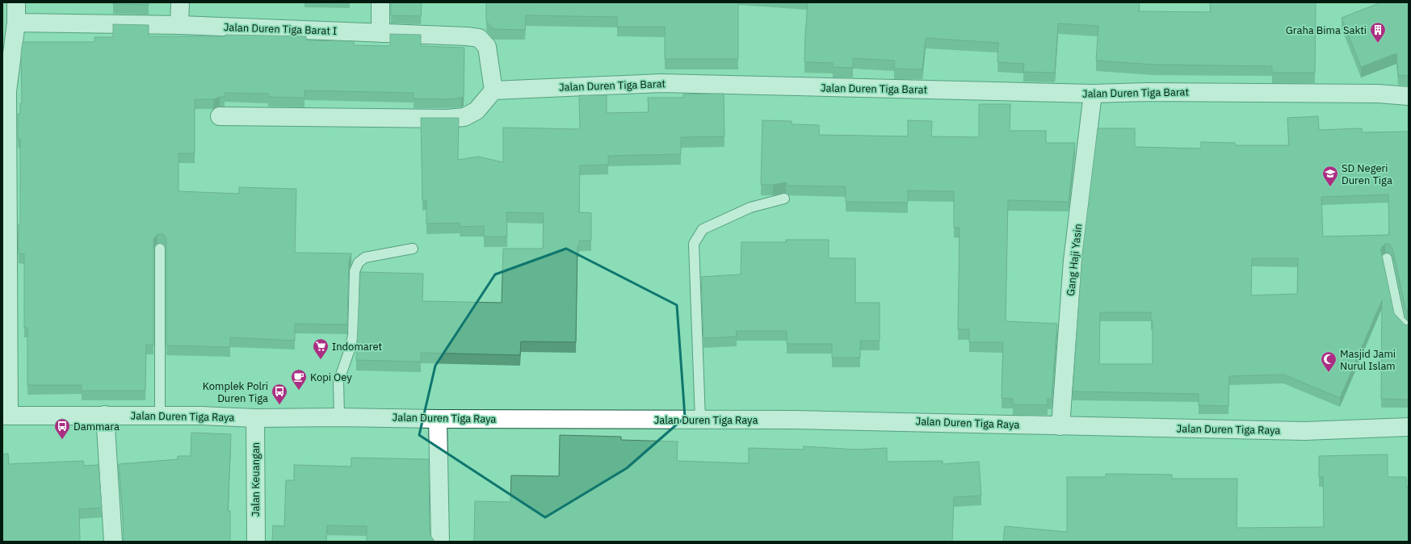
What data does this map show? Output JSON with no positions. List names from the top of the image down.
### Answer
{
  "streets": {
    "street": [
      "Jalan Duren Tiga Barat I",
      "Jalan Duren Tiga Barat",
      "Gang Haji Yasin",
      "Jalan Duren Tiga Raya",
      "Jalan Keuangan"
    ]
  },
  "crossings": [
    ["Jalan Duren Tiga Barat", "Gang Haji Yasin"],
    ["Gang Haji Yasin", "Jalan Duren Tiga Raya"],
    ["Jalan Duren Tiga Raya", "Jalan Keuangan"]
  ],
  "places": {
    "building": ["Graha Bima Sakti"],
    "school or university": ["SD Negeri Duren Tiga"],
    "supermarket": ["Indomaret"],
    "mosque": ["Masjid Jami Nurul Islam"],
    "cafe": ["Kopi Oey"],
    "bus stop": ["Komplek Polri Duren Tiga", "Dammara"]
  }
}
